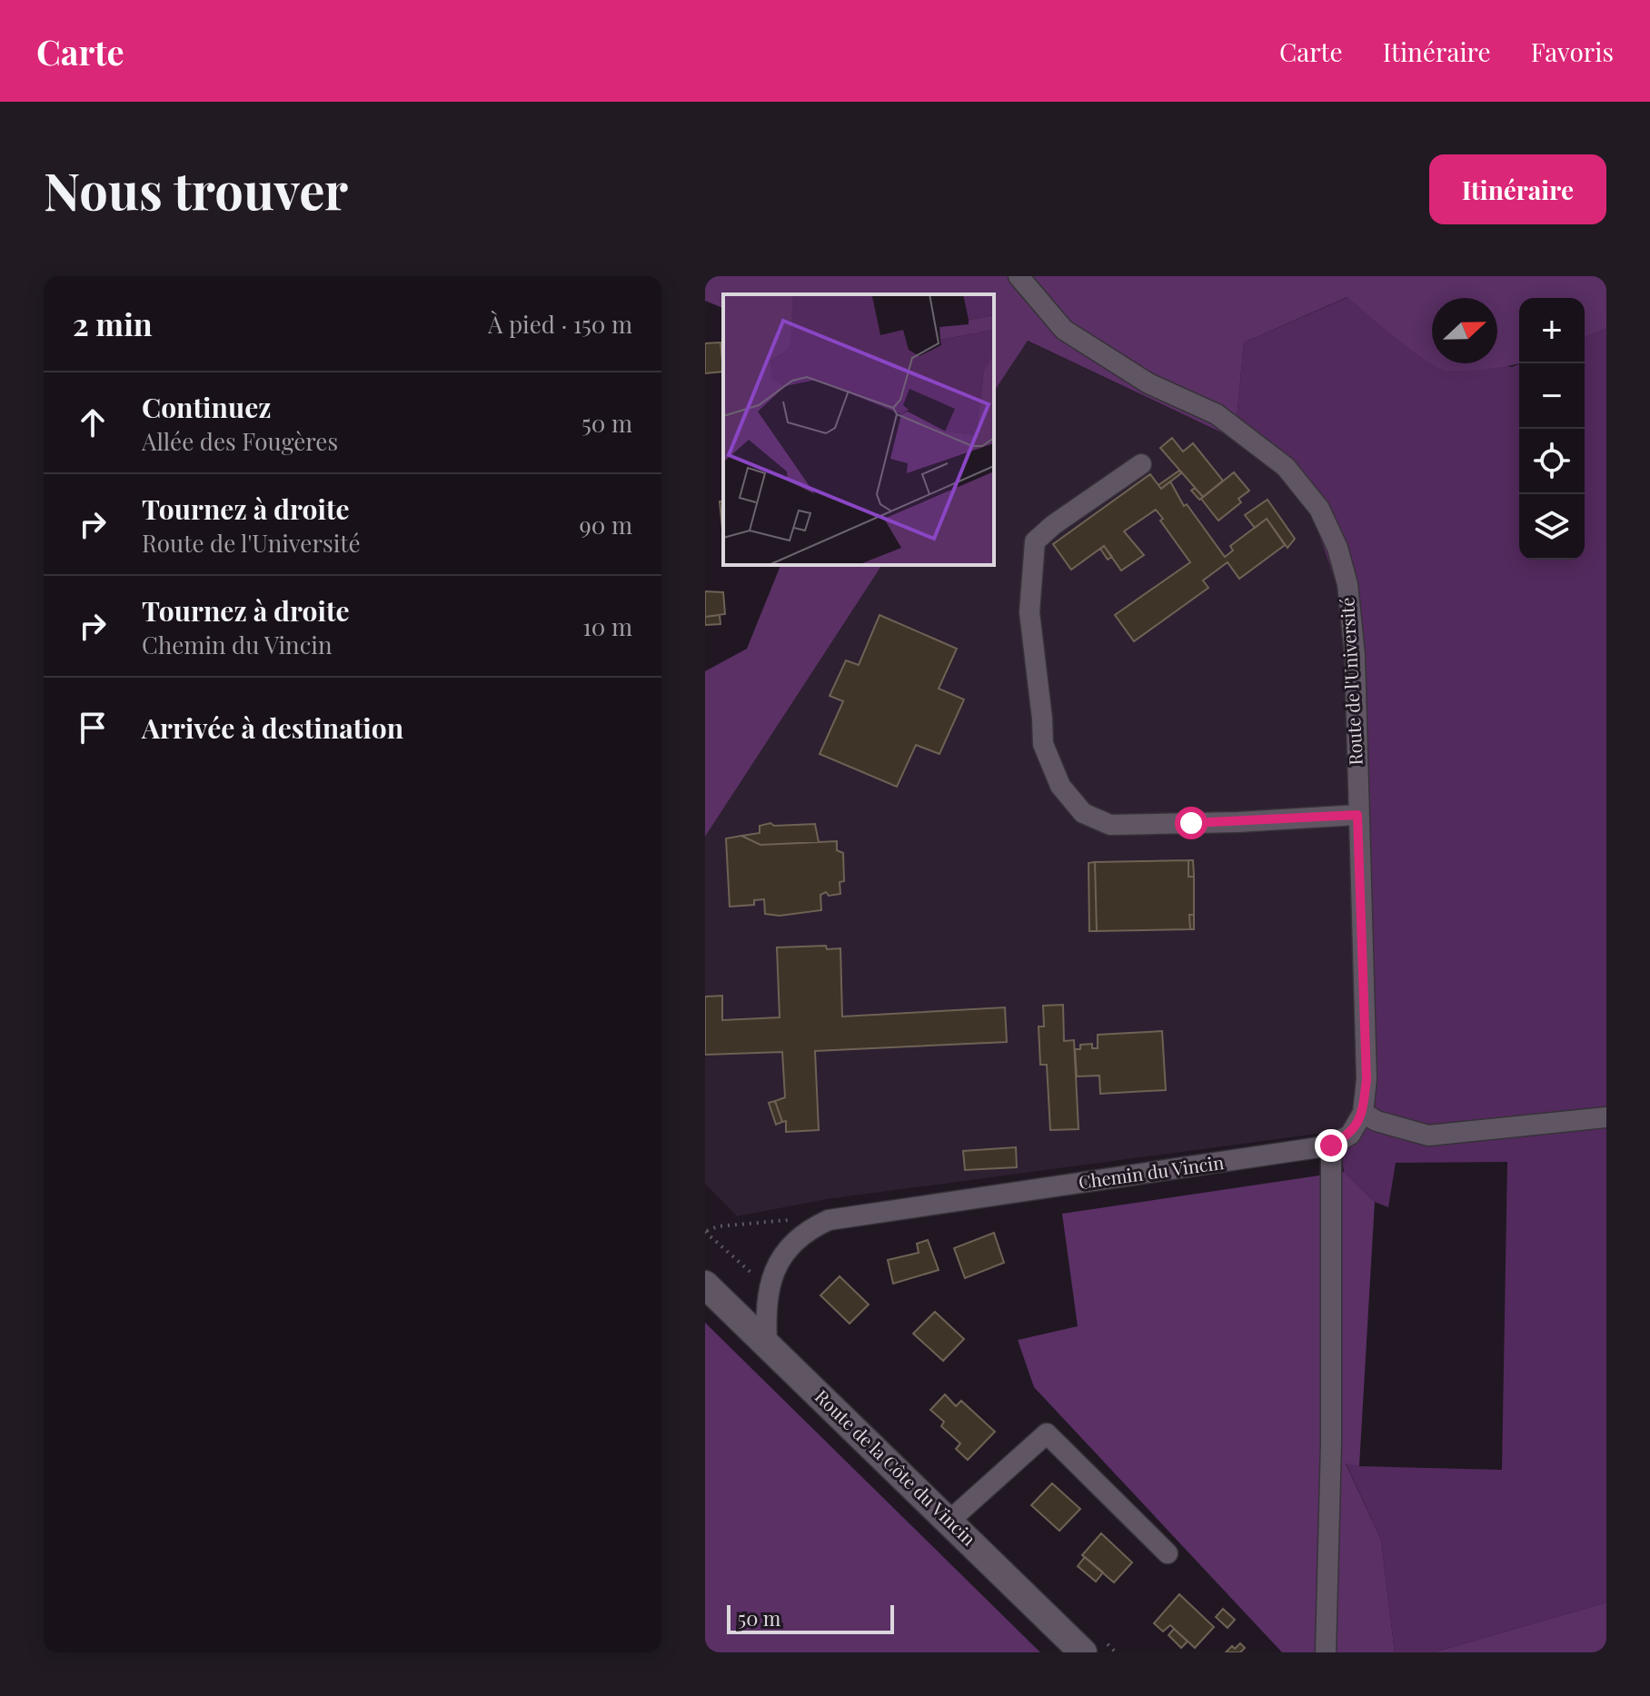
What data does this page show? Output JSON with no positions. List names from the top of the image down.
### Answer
{
  "streets": {
    "main road": ["Route de la Côte du Vincin"],
    "street": ["Route de l'Université", "Chemin du Vincin"]
  },
  "crossings": [
    ["Chemin du Vincin", "Route de la Côte du Vincin"]
  ],
  "scale_bar": "50 m",
  "north": "right",
  "page": {
    "header": "Carte",
    "nav": ["Carte", "Itinéraire", "Favoris"],
    "buttons": "Itinéraire",
    "title": "Nous trouver",
    "heading": ["2 min", "À pied · 150 m"],
    "map_buttons": ["+", "−"],
    "list": [
      ["Continuez", "Allée des Fougères", "50 m"],
      ["Tournez à droite", "Route de l'Université", "90 m"],
      ["Tournez à droite", "Chemin du Vincin", "10 m"],
      "Arrivée à destination"
    ],
    "scale": "50 m"
  }
}
